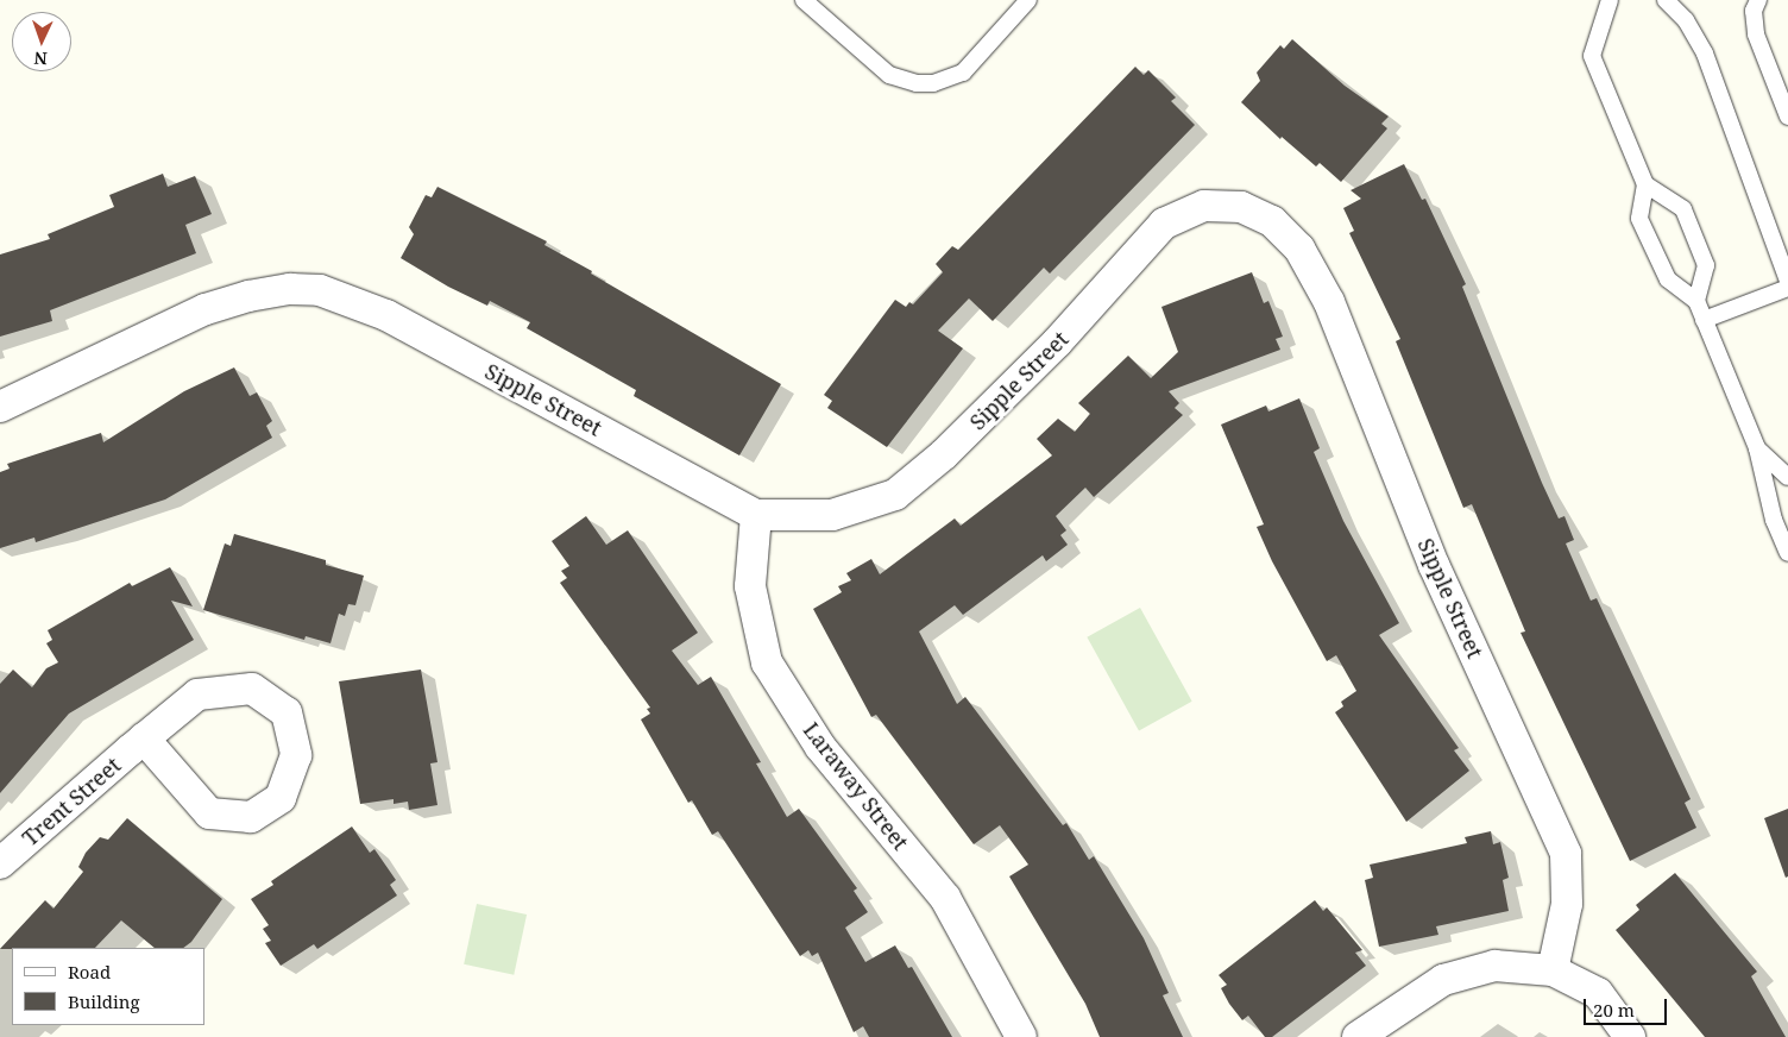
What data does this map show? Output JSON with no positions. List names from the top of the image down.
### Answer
{
  "streets": {
    "street": ["Sipple Street", "Laraway Street", "Trent Street"]
  },
  "crossings": [
    ["Sipple Street", "Laraway Street"]
  ],
  "legend": ["Road", "Building"],
  "scale_bar": "20 m",
  "north": "bottom"
}
